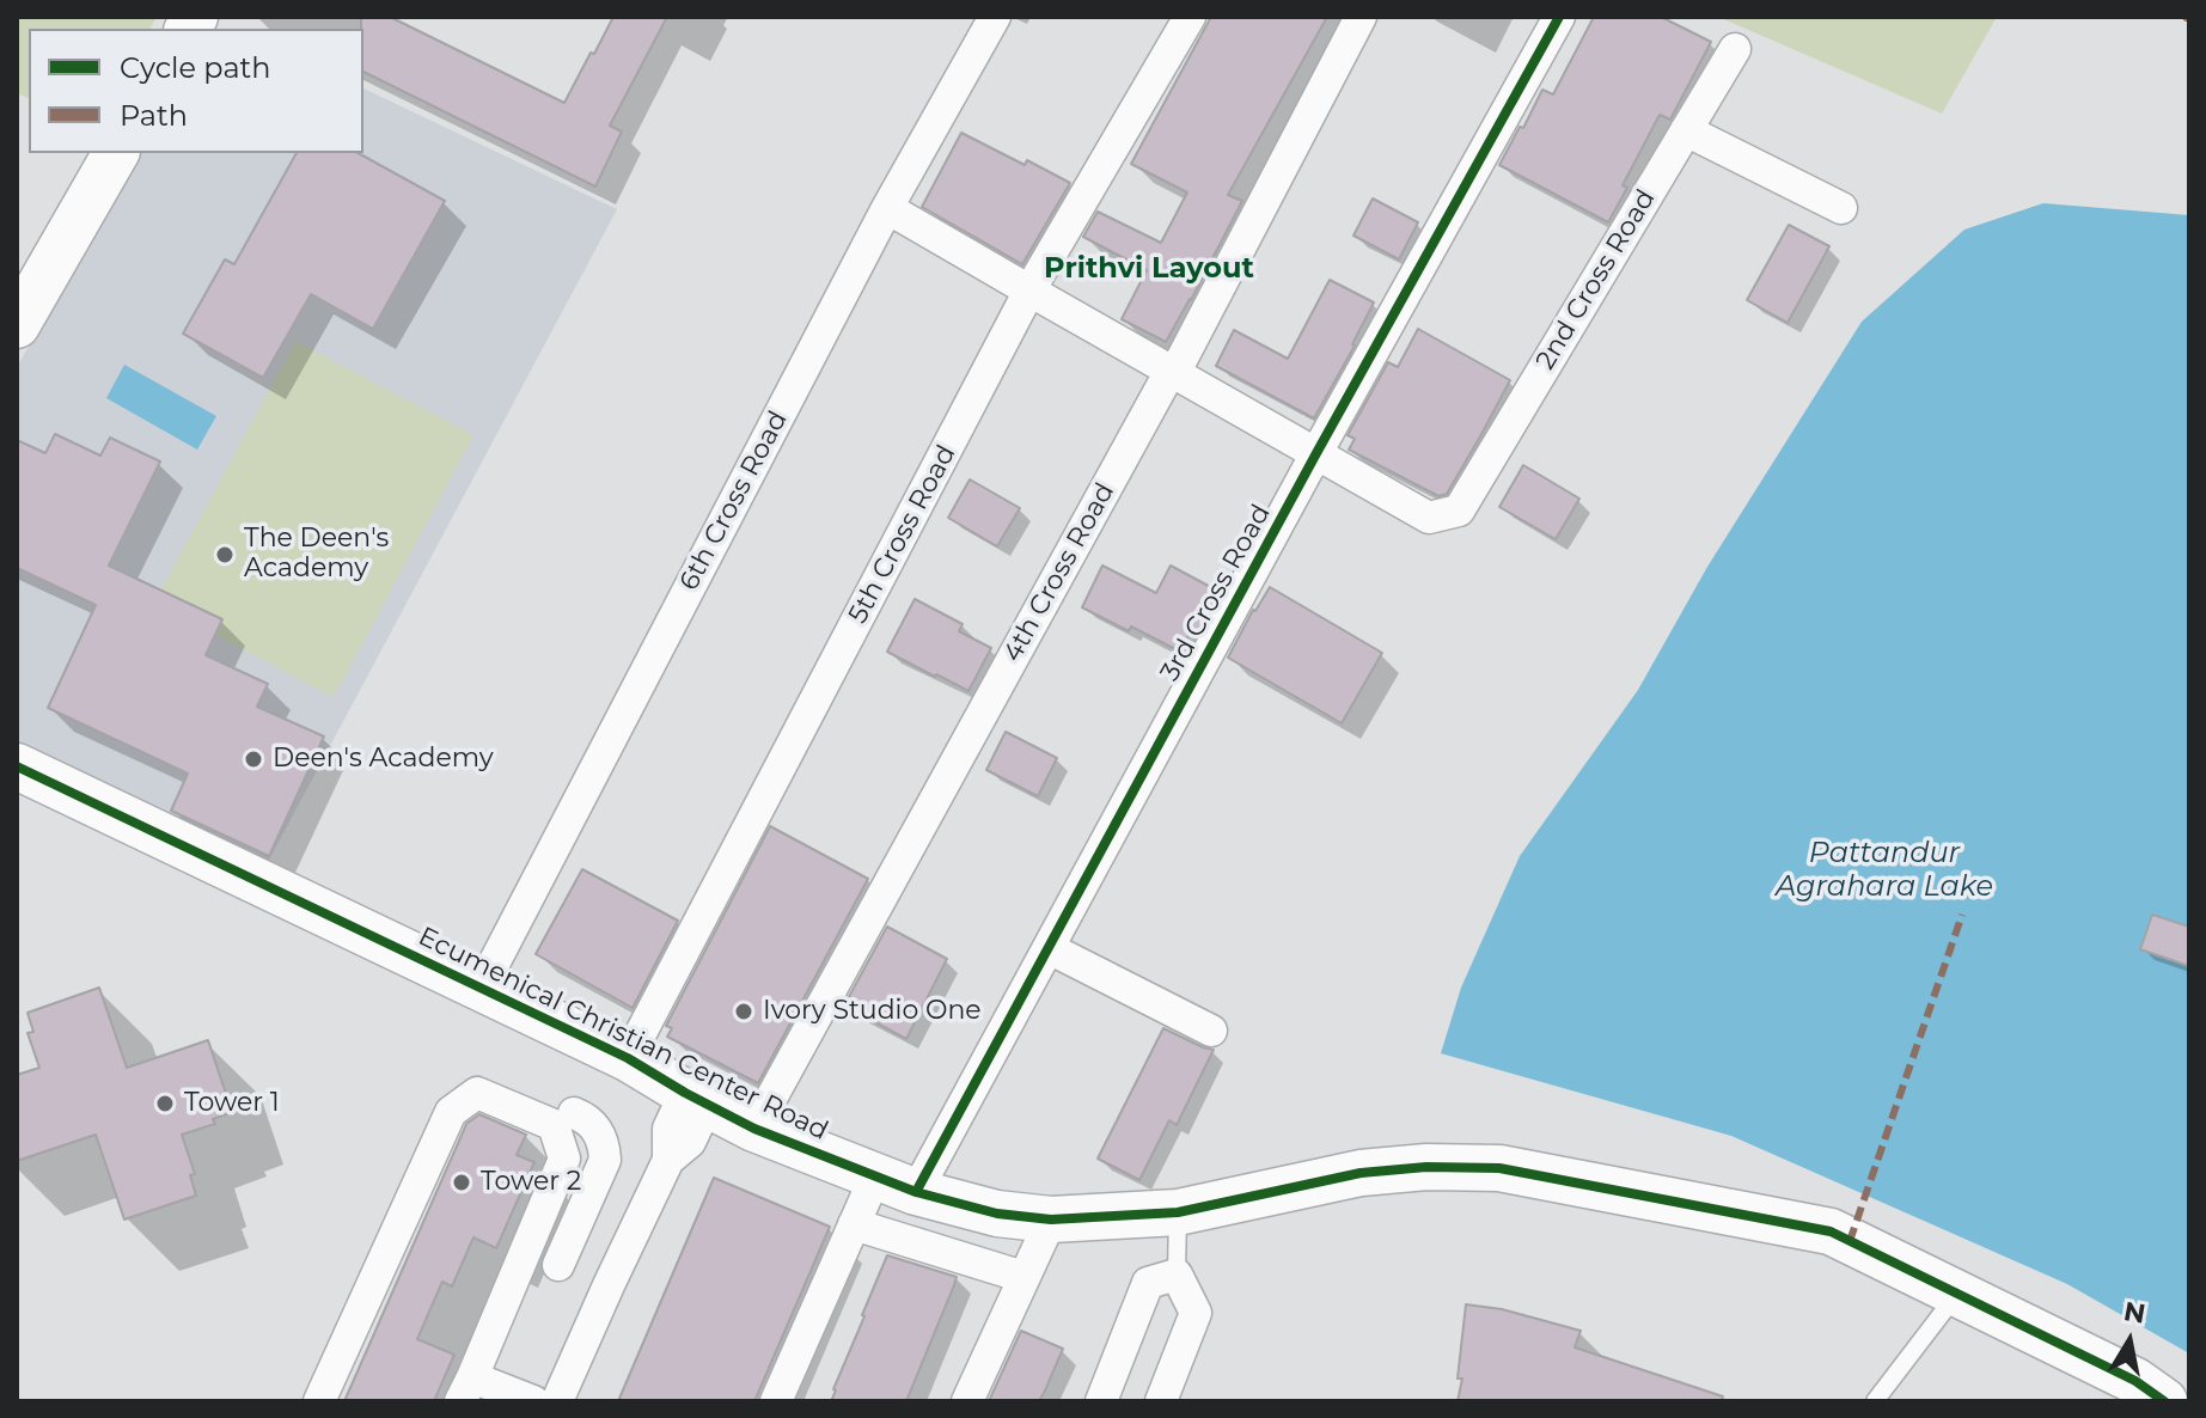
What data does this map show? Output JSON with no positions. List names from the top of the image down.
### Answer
{
  "streets": {
    "street": [
      "2nd Cross Road",
      "6th Cross Road",
      "5th Cross Road",
      "4th Cross Road",
      "3rd Cross Road",
      "Ecumenical Christian Center Road"
    ]
  },
  "crossings": [
    ["2nd Cross Road", "3rd Cross Road"],
    ["6th Cross Road", "Ecumenical Christian Center Road"],
    ["5th Cross Road", "Ecumenical Christian Center Road"],
    ["4th Cross Road", "Ecumenical Christian Center Road"],
    ["3rd Cross Road", "Ecumenical Christian Center Road"]
  ],
  "districts": ["Prithvi Layout"],
  "water": ["Pattandur Agrahara Lake"],
  "places": [
    "The Deen's Academy",
    "Deen's Academy",
    "Ivory Studio One",
    "Tower 1",
    "Tower 2"
  ],
  "legend": ["Cycle path", "Path"],
  "north": "top"
}
